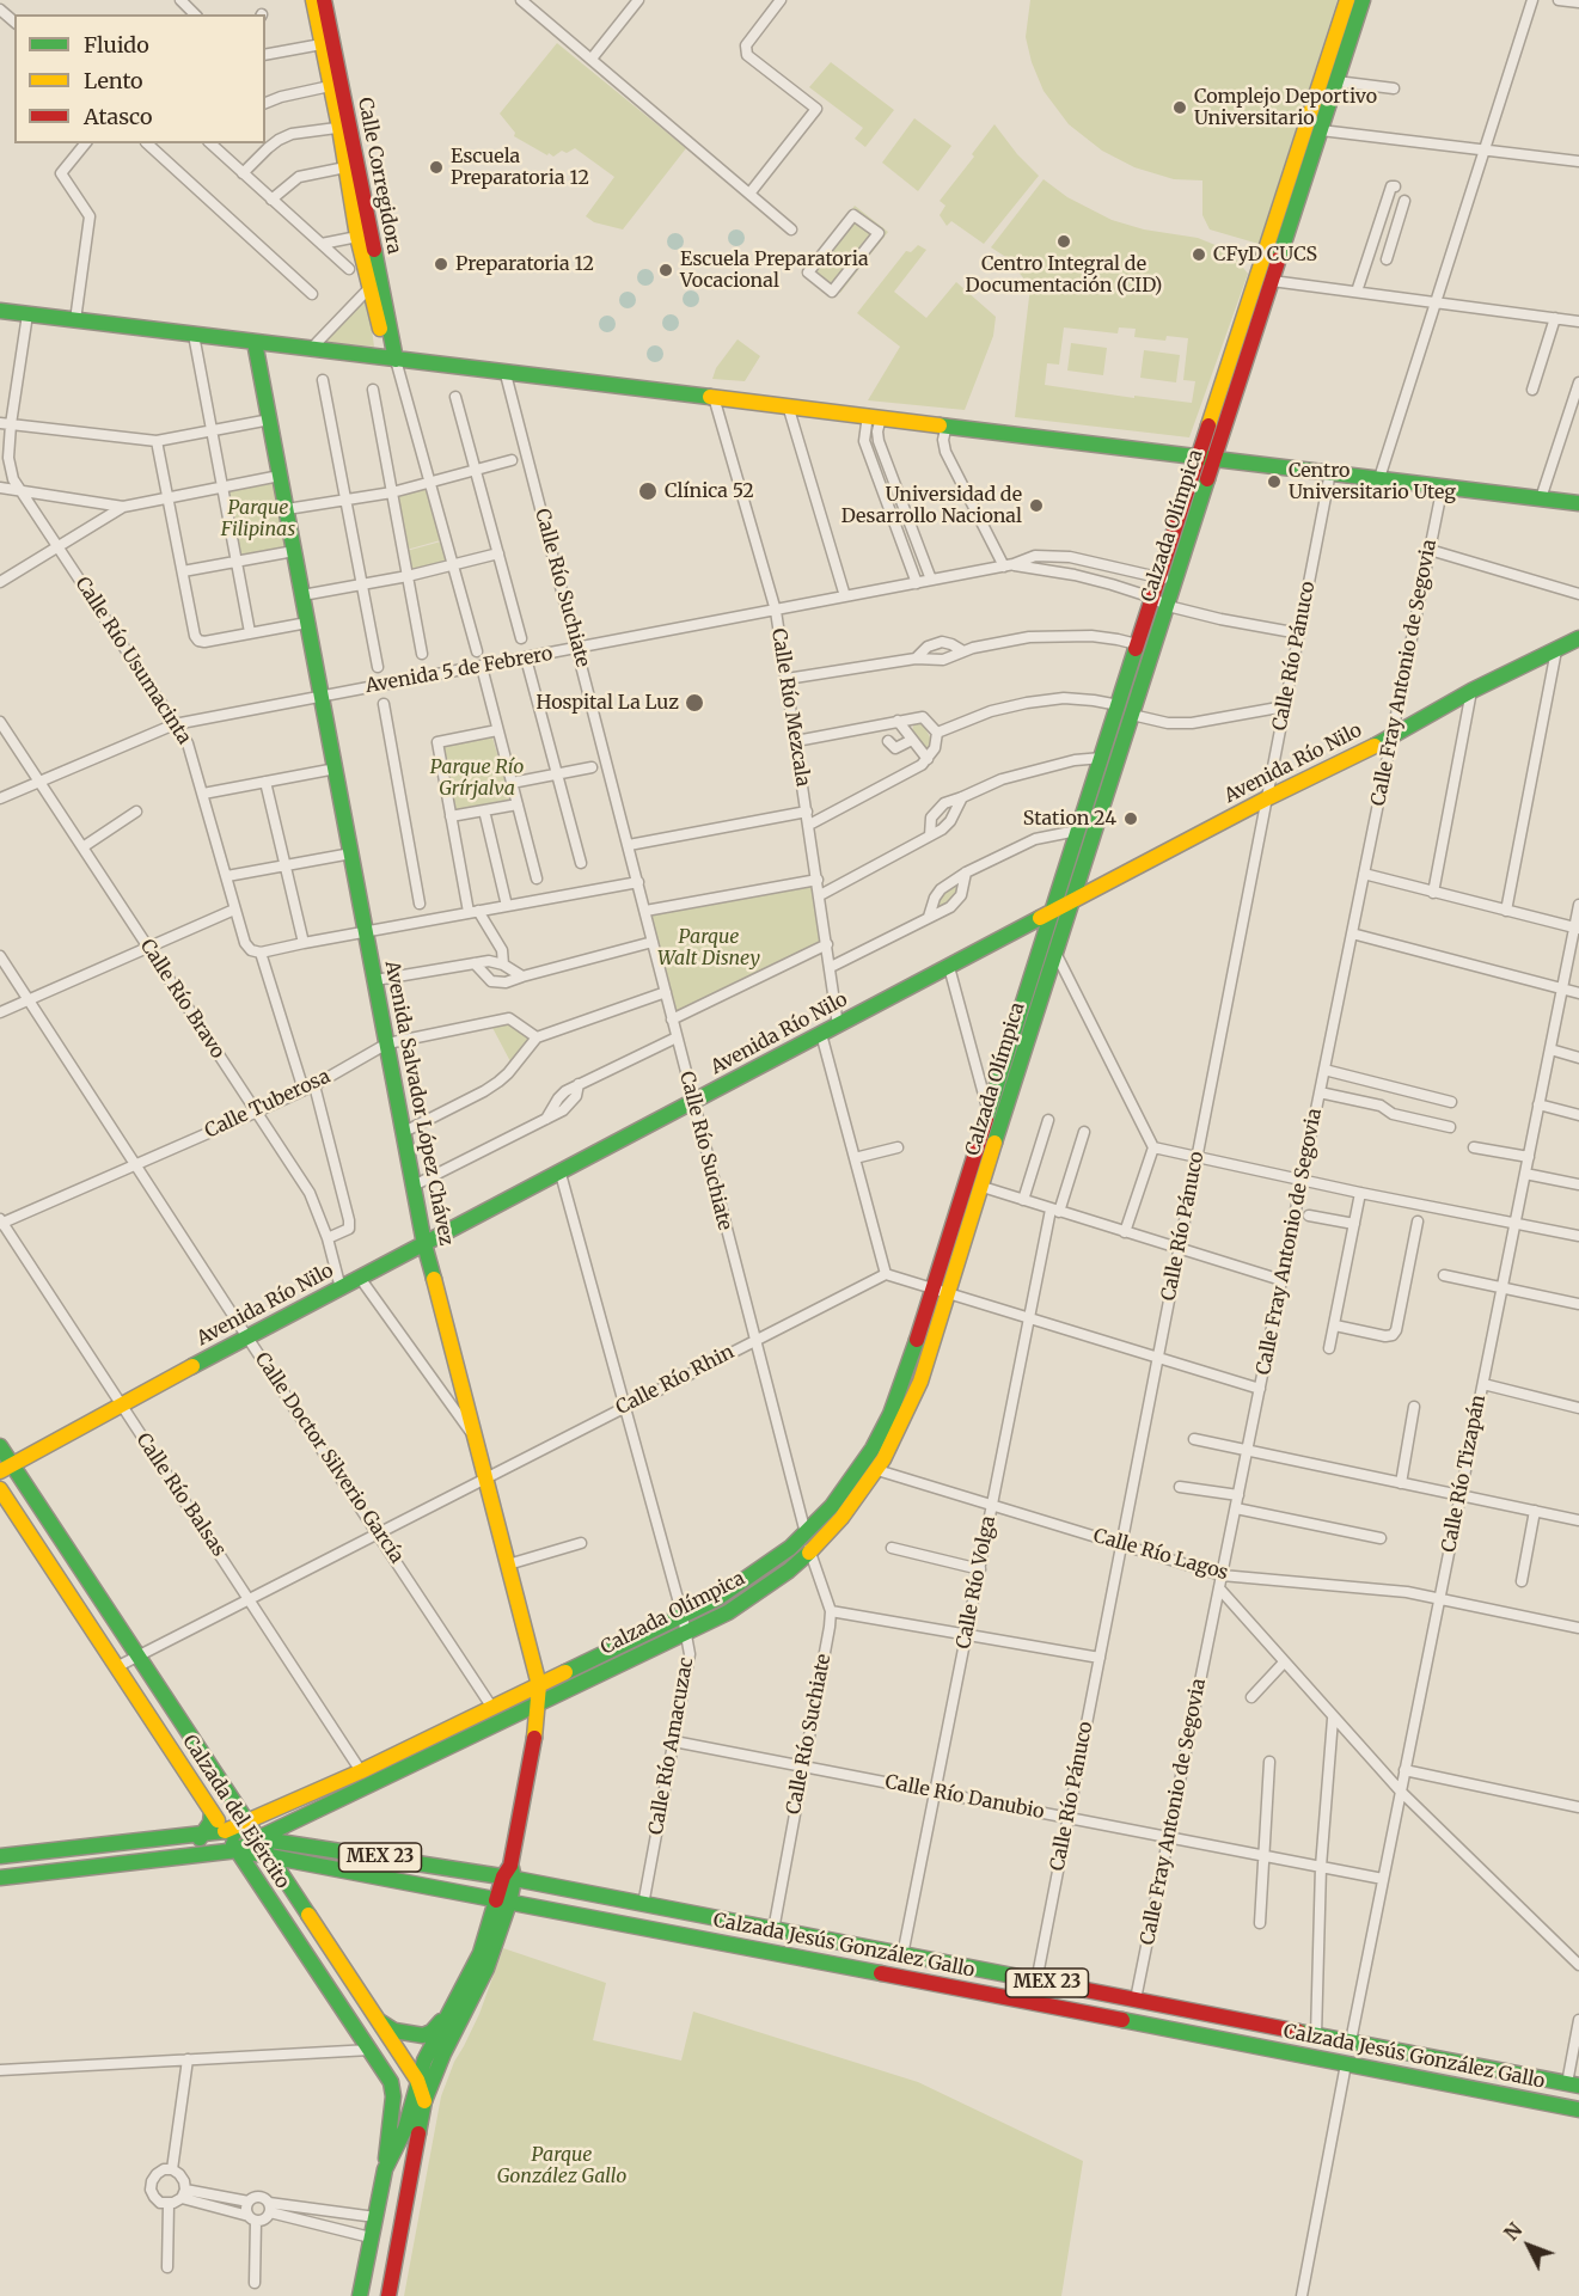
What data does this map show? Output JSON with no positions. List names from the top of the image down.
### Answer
{
  "streets": {
    "main road": [
      "Calle Corregidora",
      "Calzada Olímpica",
      "Avenida Río Nilo",
      "Avenida Salvador López Chávez",
      "Calzada del Ejército",
      "MEX 23",
      "Calzada Jesús González Gallo"
    ],
    "street": [
      "Calle Río Suchiate",
      "Calle Río Pánuco",
      "Calle Río Usumacinta",
      "Avenida 5 de Febrero",
      "Calle Fray Antonio de Segovia",
      "Calle Río Mezcala",
      "Calle Río Bravo",
      "Calle Tuberosa",
      "Calle Río Rhin",
      "Calle Doctor Silverio García",
      "Calle Río Tizapán",
      "Calle Río Balsas",
      "Calle Río Lagos",
      "Calle Río Volga",
      "Calle Río Amacuzac",
      "Calle Río Danubio"
    ]
  },
  "crossings": [
    ["Calzada Olímpica", "Calle Río Suchiate"],
    ["Calzada Olímpica", "Avenida 5 de Febrero"],
    ["Calzada Olímpica", "Avenida Río Nilo"],
    ["Calzada Olímpica", "Avenida Salvador López Chávez"],
    ["Calzada Olímpica", "Calle Doctor Silverio García"],
    ["Calzada Olímpica", "Calle Río Balsas"],
    ["Calzada Olímpica", "Calle Río Lagos"],
    ["Calzada Olímpica", "Calle Río Amacuzac"],
    ["Calzada Olímpica", "Calzada del Ejército"],
    ["Calzada Olímpica", "MEX 23"],
    ["Calzada Olímpica", "Calzada Jesús González Gallo"],
    ["Calle Río Suchiate", "Avenida 5 de Febrero"],
    ["Calle Río Suchiate", "Avenida Río Nilo"],
    ["Calle Río Suchiate", "Calle Río Rhin"],
    ["Calle Río Suchiate", "Calle Río Danubio"],
    ["Calle Río Suchiate", "Calzada Jesús González Gallo"],
    ["Calle Río Pánuco", "Avenida 5 de Febrero"],
    ["Calle Río Pánuco", "Avenida Río Nilo"],
    ["Calle Río Pánuco", "Calle Río Lagos"],
    ["Calle Río Pánuco", "Calle Río Danubio"],
    ["Calle Río Pánuco", "Calzada Jesús González Gallo"],
    ["Calle Río Usumacinta", "Avenida 5 de Febrero"],
    ["Calle Río Usumacinta", "Calle Río Bravo"],
    ["Calle Río Usumacinta", "Calle Tuberosa"],
    ["Avenida 5 de Febrero", "Calle Río Mezcala"],
    ["Avenida 5 de Febrero", "Calle Río Bravo"],
    ["Avenida 5 de Febrero", "Avenida Salvador López Chávez"],
    ["Calle Fray Antonio de Segovia", "Avenida Río Nilo"],
    ["Calle Fray Antonio de Segovia", "Calle Río Lagos"],
    ["Calle Fray Antonio de Segovia", "Calle Río Danubio"],
    ["Calle Fray Antonio de Segovia", "Calzada Jesús González Gallo"],
    ["Calle Río Mezcala", "Avenida Río Nilo"],
    ["Avenida Río Nilo", "Calle Río Bravo"],
    ["Avenida Río Nilo", "Avenida Salvador López Chávez"],
    ["Avenida Río Nilo", "Calle Doctor Silverio García"],
    ["Avenida Río Nilo", "Calle Río Balsas"],
    ["Avenida Río Nilo", "Calle Río Amacuzac"],
    ["Avenida Río Nilo", "Calzada del Ejército"],
    ["Calle Río Bravo", "Calle Tuberosa"],
    ["Avenida Salvador López Chávez", "Calle Tuberosa"],
    ["Avenida Salvador López Chávez", "Calle Río Rhin"],
    ["Avenida Salvador López Chávez", "Calzada del Ejército"],
    ["Avenida Salvador López Chávez", "Calzada Jesús González Gallo"],
    ["Calle Tuberosa", "Calle Doctor Silverio García"],
    ["Calle Tuberosa", "Calle Río Balsas"],
    ["Calle Río Rhin", "Calle Doctor Silverio García"],
    ["Calle Río Rhin", "Calle Río Balsas"],
    ["Calle Río Rhin", "Calle Río Amacuzac"],
    ["Calle Río Rhin", "Calzada del Ejército"],
    ["Calle Río Tizapán", "Calle Río Lagos"],
    ["Calle Río Tizapán", "Calle Río Danubio"],
    ["Calle Río Tizapán", "Calzada Jesús González Gallo"],
    ["Calle Río Lagos", "Calle Río Volga"],
    ["Calle Río Volga", "Calle Río Danubio"],
    ["Calle Río Volga", "Calzada Jesús González Gallo"],
    ["Calle Río Amacuzac", "Calle Río Danubio"],
    ["Calle Río Amacuzac", "Calzada Jesús González Gallo"],
    ["Calzada del Ejército", "MEX 23"],
    ["Calzada del Ejército", "Calzada Jesús González Gallo"],
    ["MEX 23", "Calzada Jesús González Gallo"]
  ],
  "parks": [
    "Parque Filipinas",
    "Parque Río Grírjalva",
    "Parque Walt Disney",
    "Parque González Gallo"
  ],
  "places": [
    "Complejo Deportivo Universitario",
    "Escuela Preparatoria 12",
    "Centro Integral de Documentación (CID)",
    "CFyD CUCS",
    "Preparatoria 12",
    "Escuela Preparatoria Vocacional",
    "Centro Universitario Uteg",
    "Clínica 52",
    "Universidad de Desarrollo Nacional",
    "Hospital La Luz",
    "Station 24"
  ],
  "legend": ["Fluido", "Lento", "Atasco"],
  "north": "top left"
}
